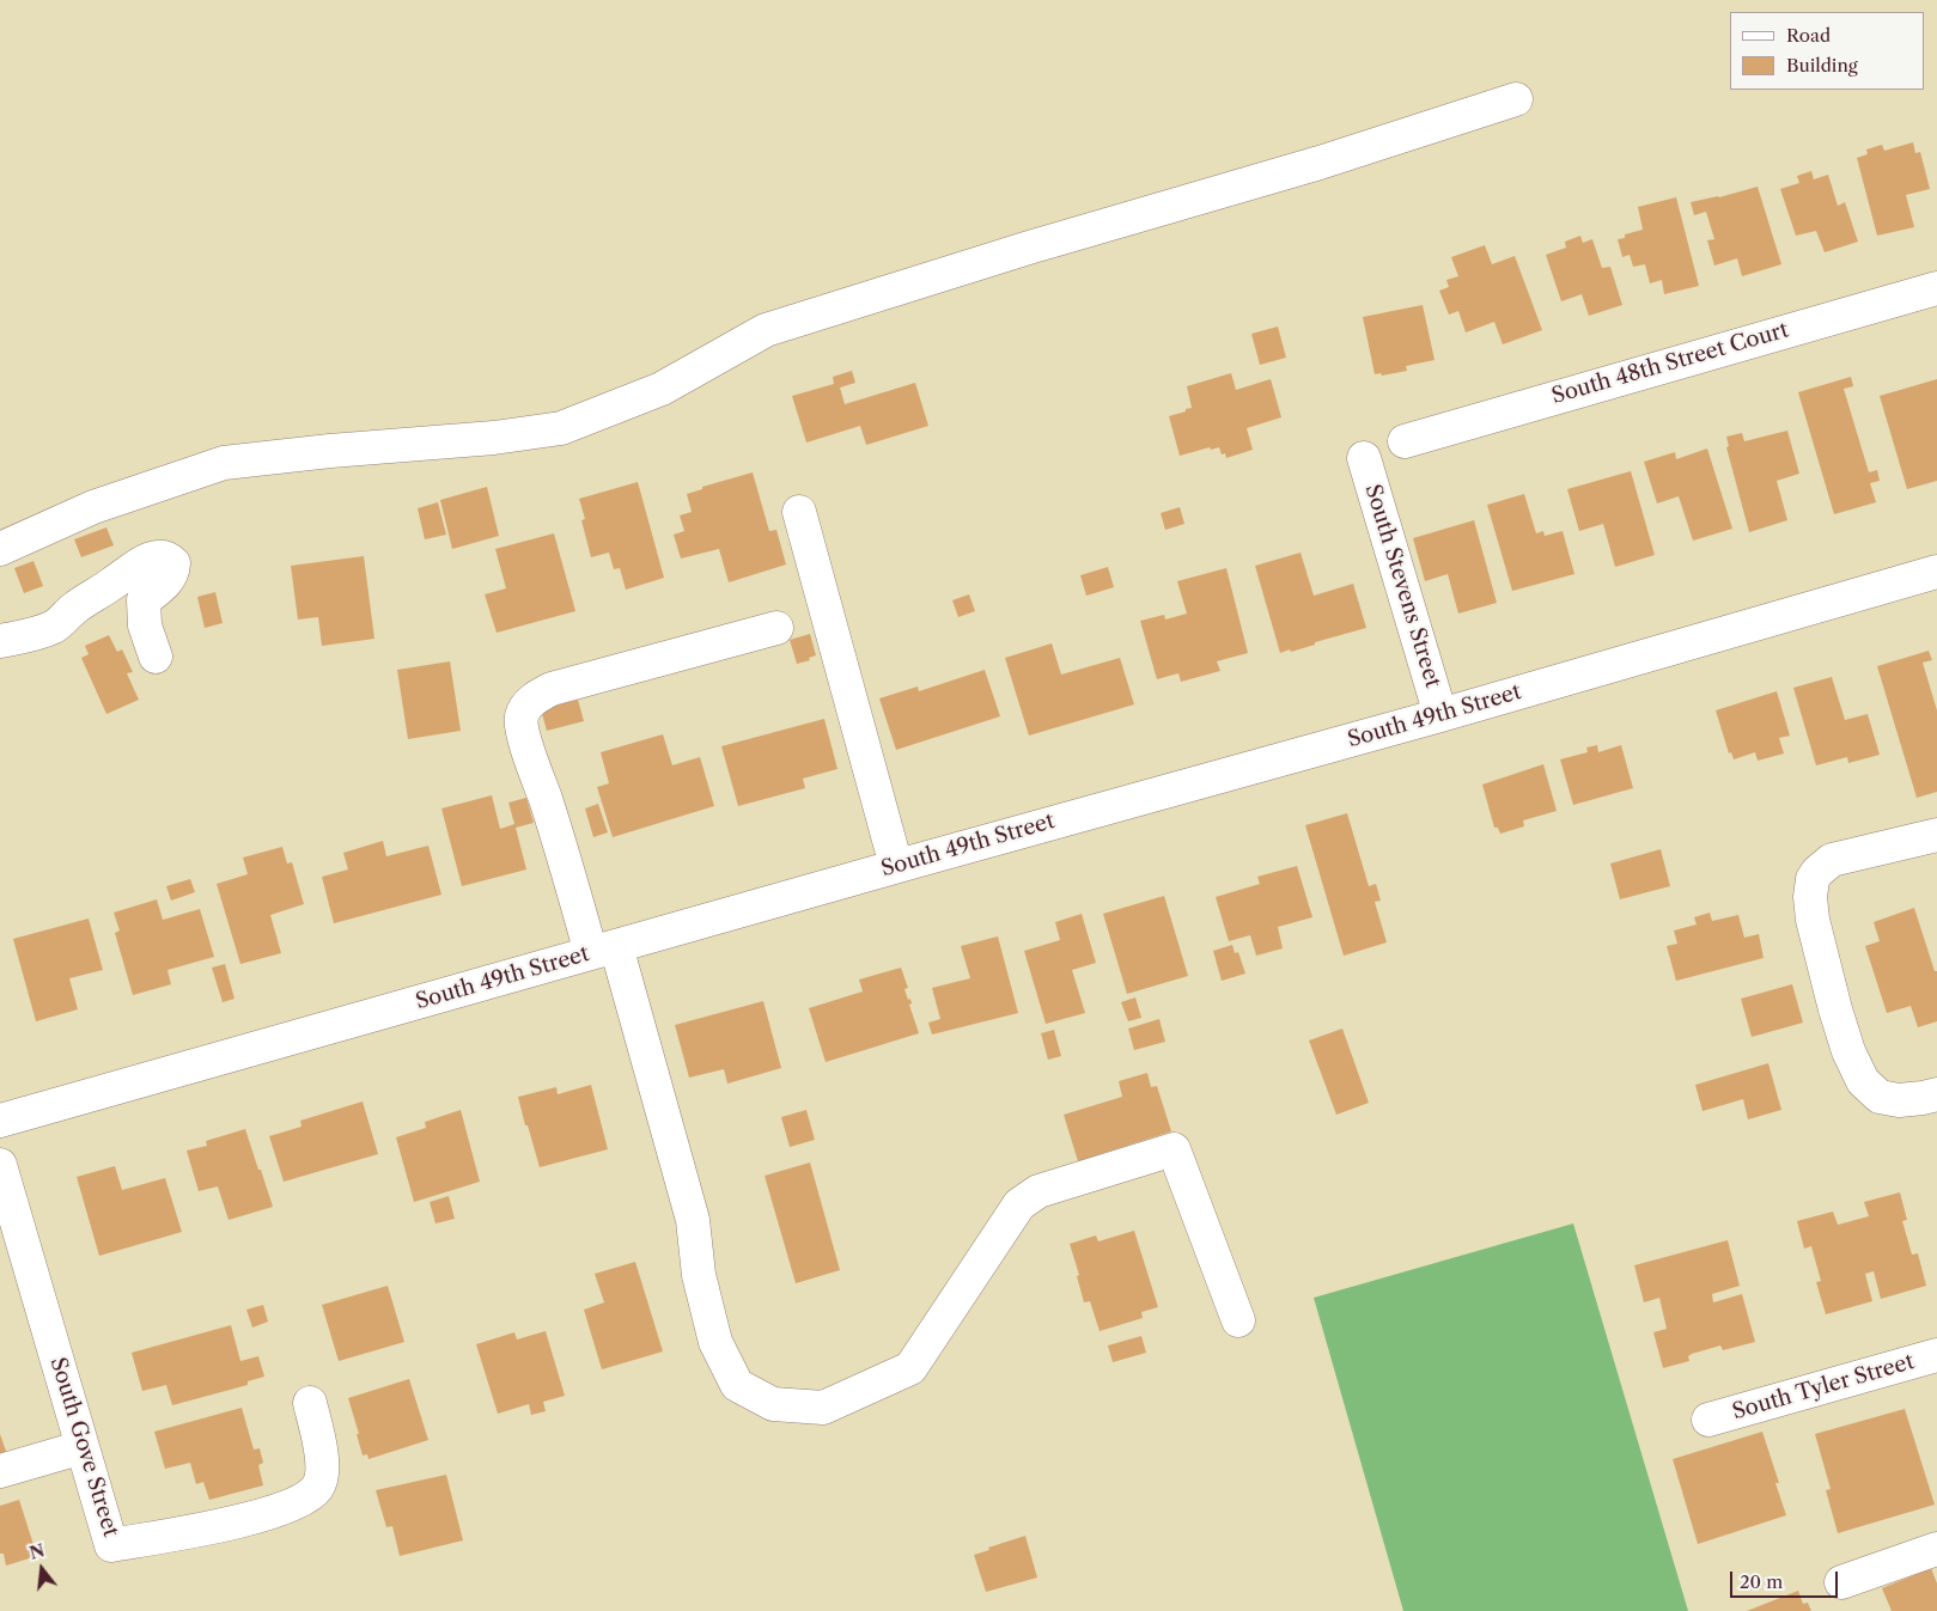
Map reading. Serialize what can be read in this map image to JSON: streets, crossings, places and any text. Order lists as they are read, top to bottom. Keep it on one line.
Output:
{"streets":{"street":["South 48th Street Court","South Stevens Street","South 49th Street","South Tyler Street","South Gove Street"]},"crossings":[["South Stevens Street","South 49th Street"]],"legend":["Road","Building"],"scale_bar":"20 m","north":"top"}
